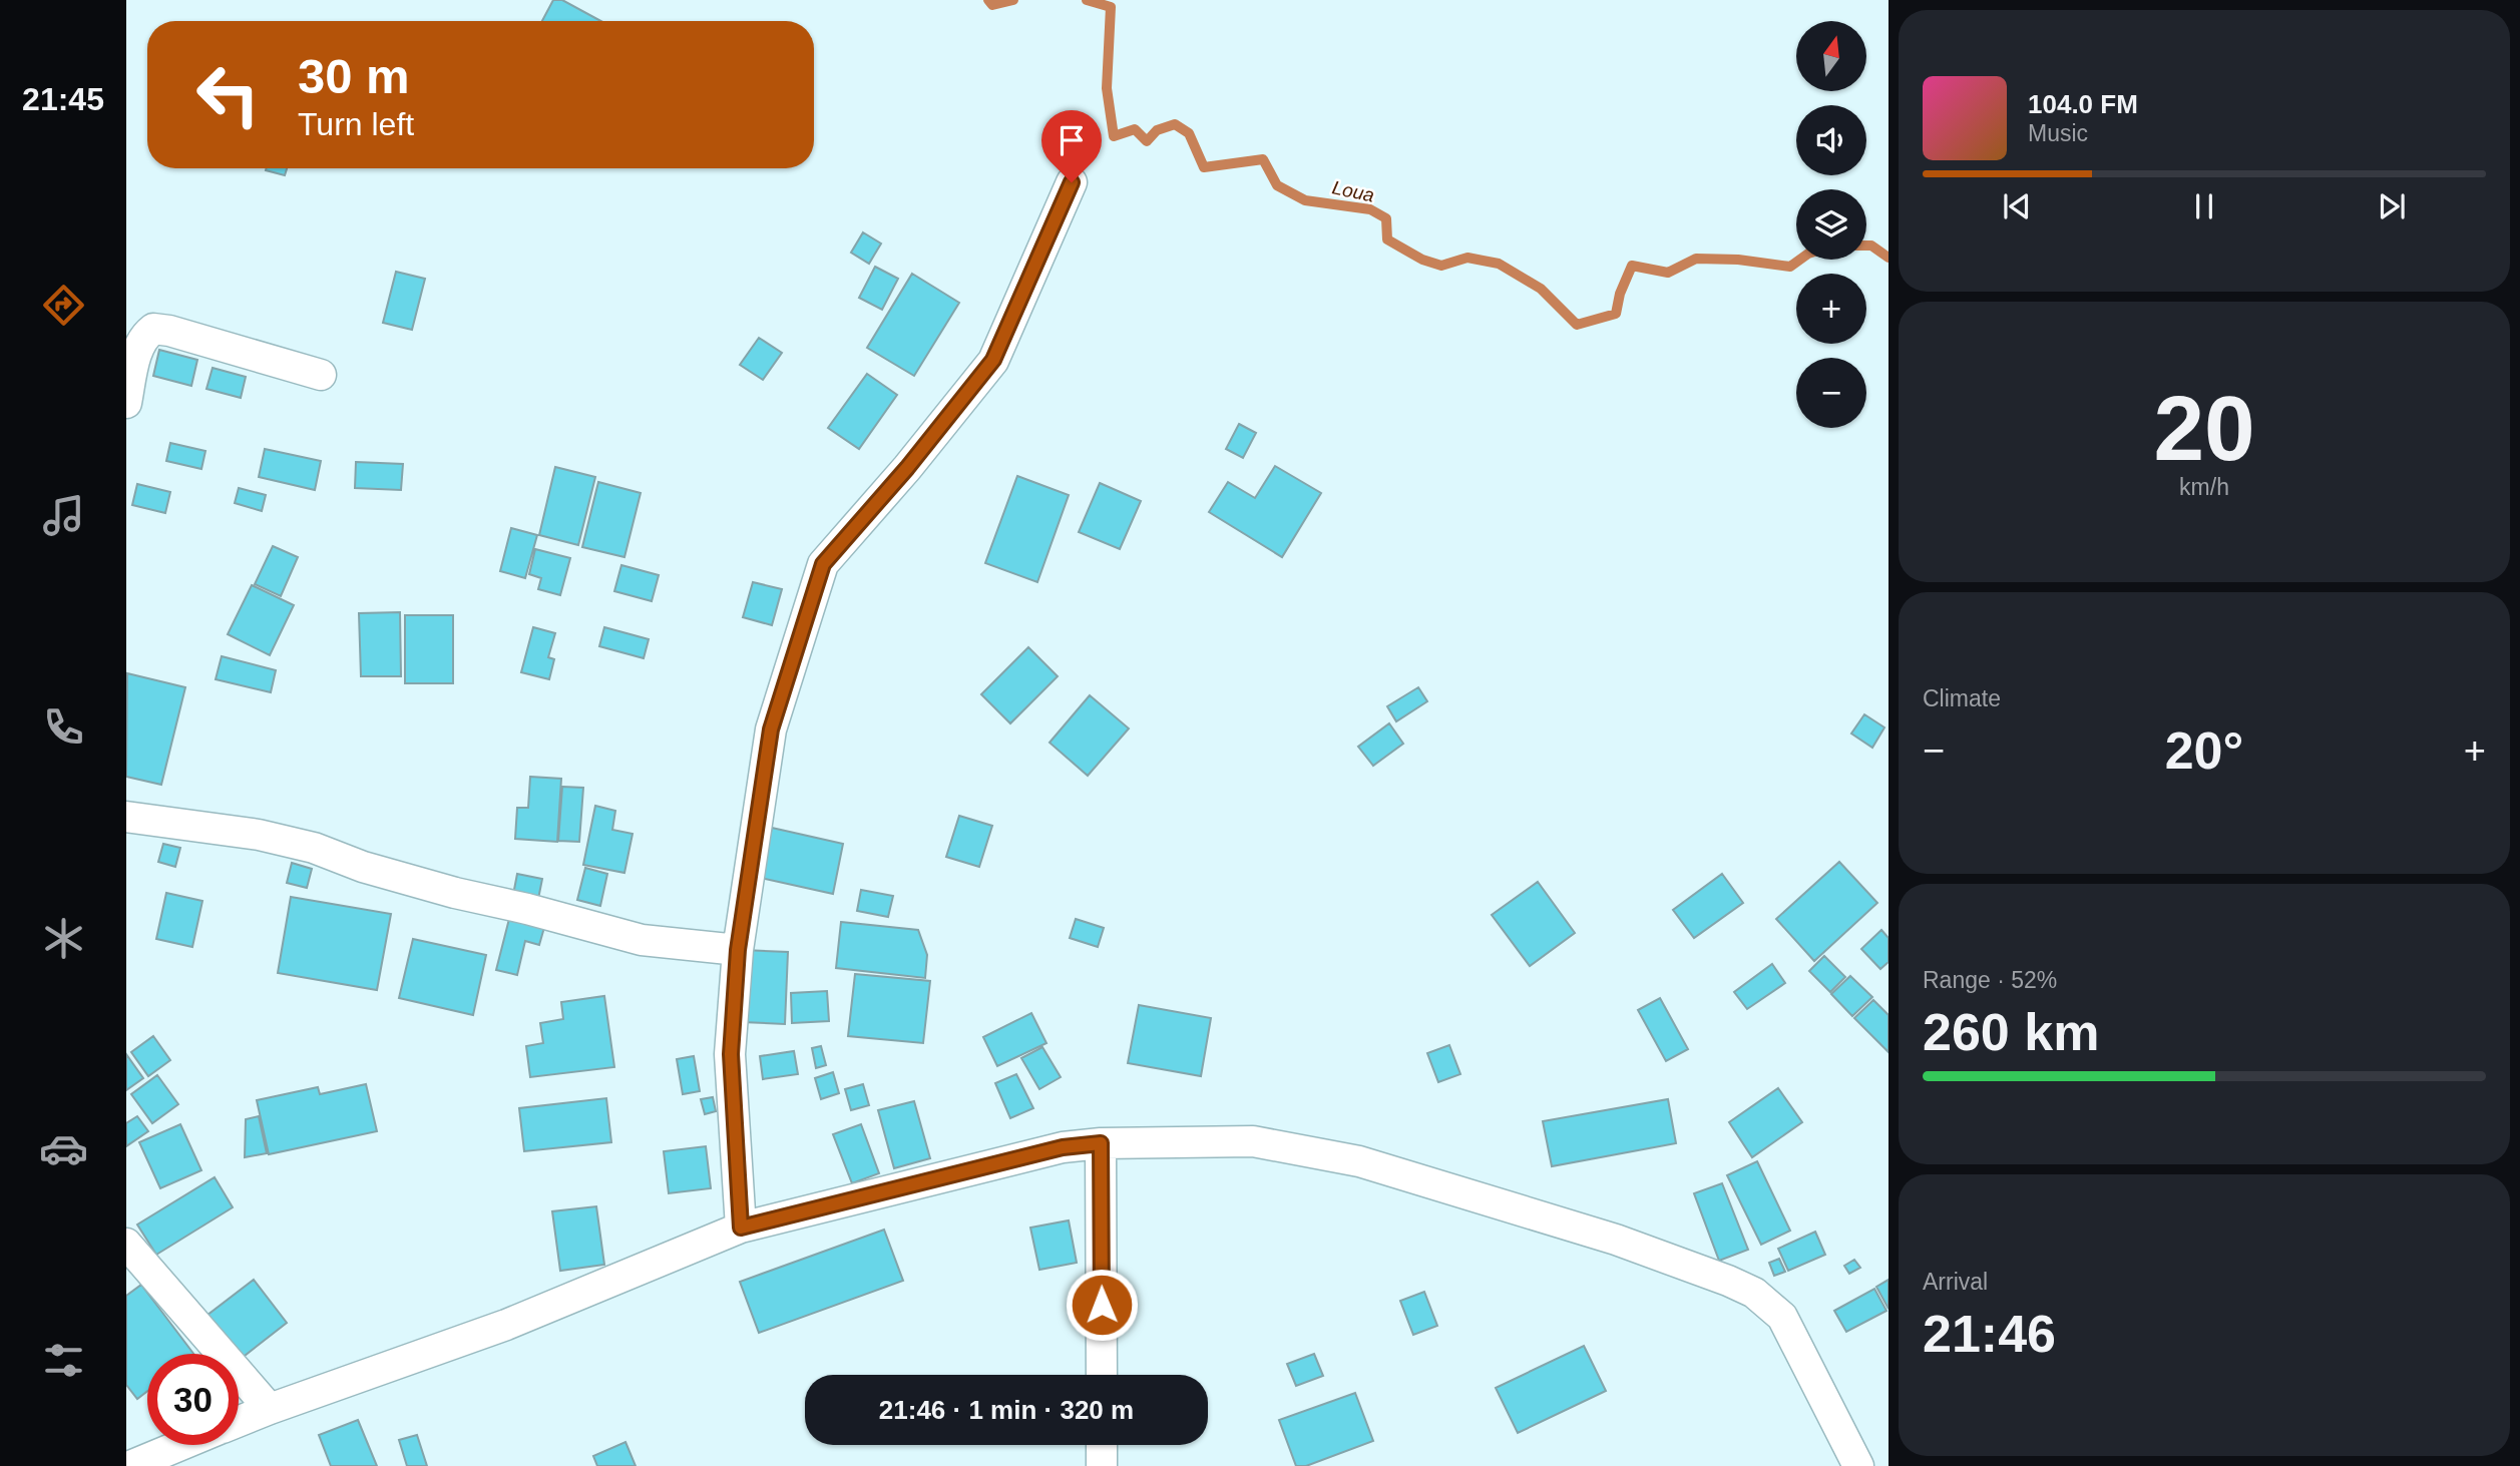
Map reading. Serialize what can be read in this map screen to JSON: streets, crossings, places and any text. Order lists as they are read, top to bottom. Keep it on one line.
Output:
{"water":["Loua"],"north":"top","page":{"tabs":"21:45","map_buttons":["+","−"],"turn":["30 m","Turn left"],"song":["104.0 FM","Music"],"tile":[["20","km/h"],"Climate",["Range · 52%","260 km"],["Arrival","21:46"]],"heat":["−","20°","+"],"limit":"30","trip":"21:46 · 1 min · 320 m"}}
